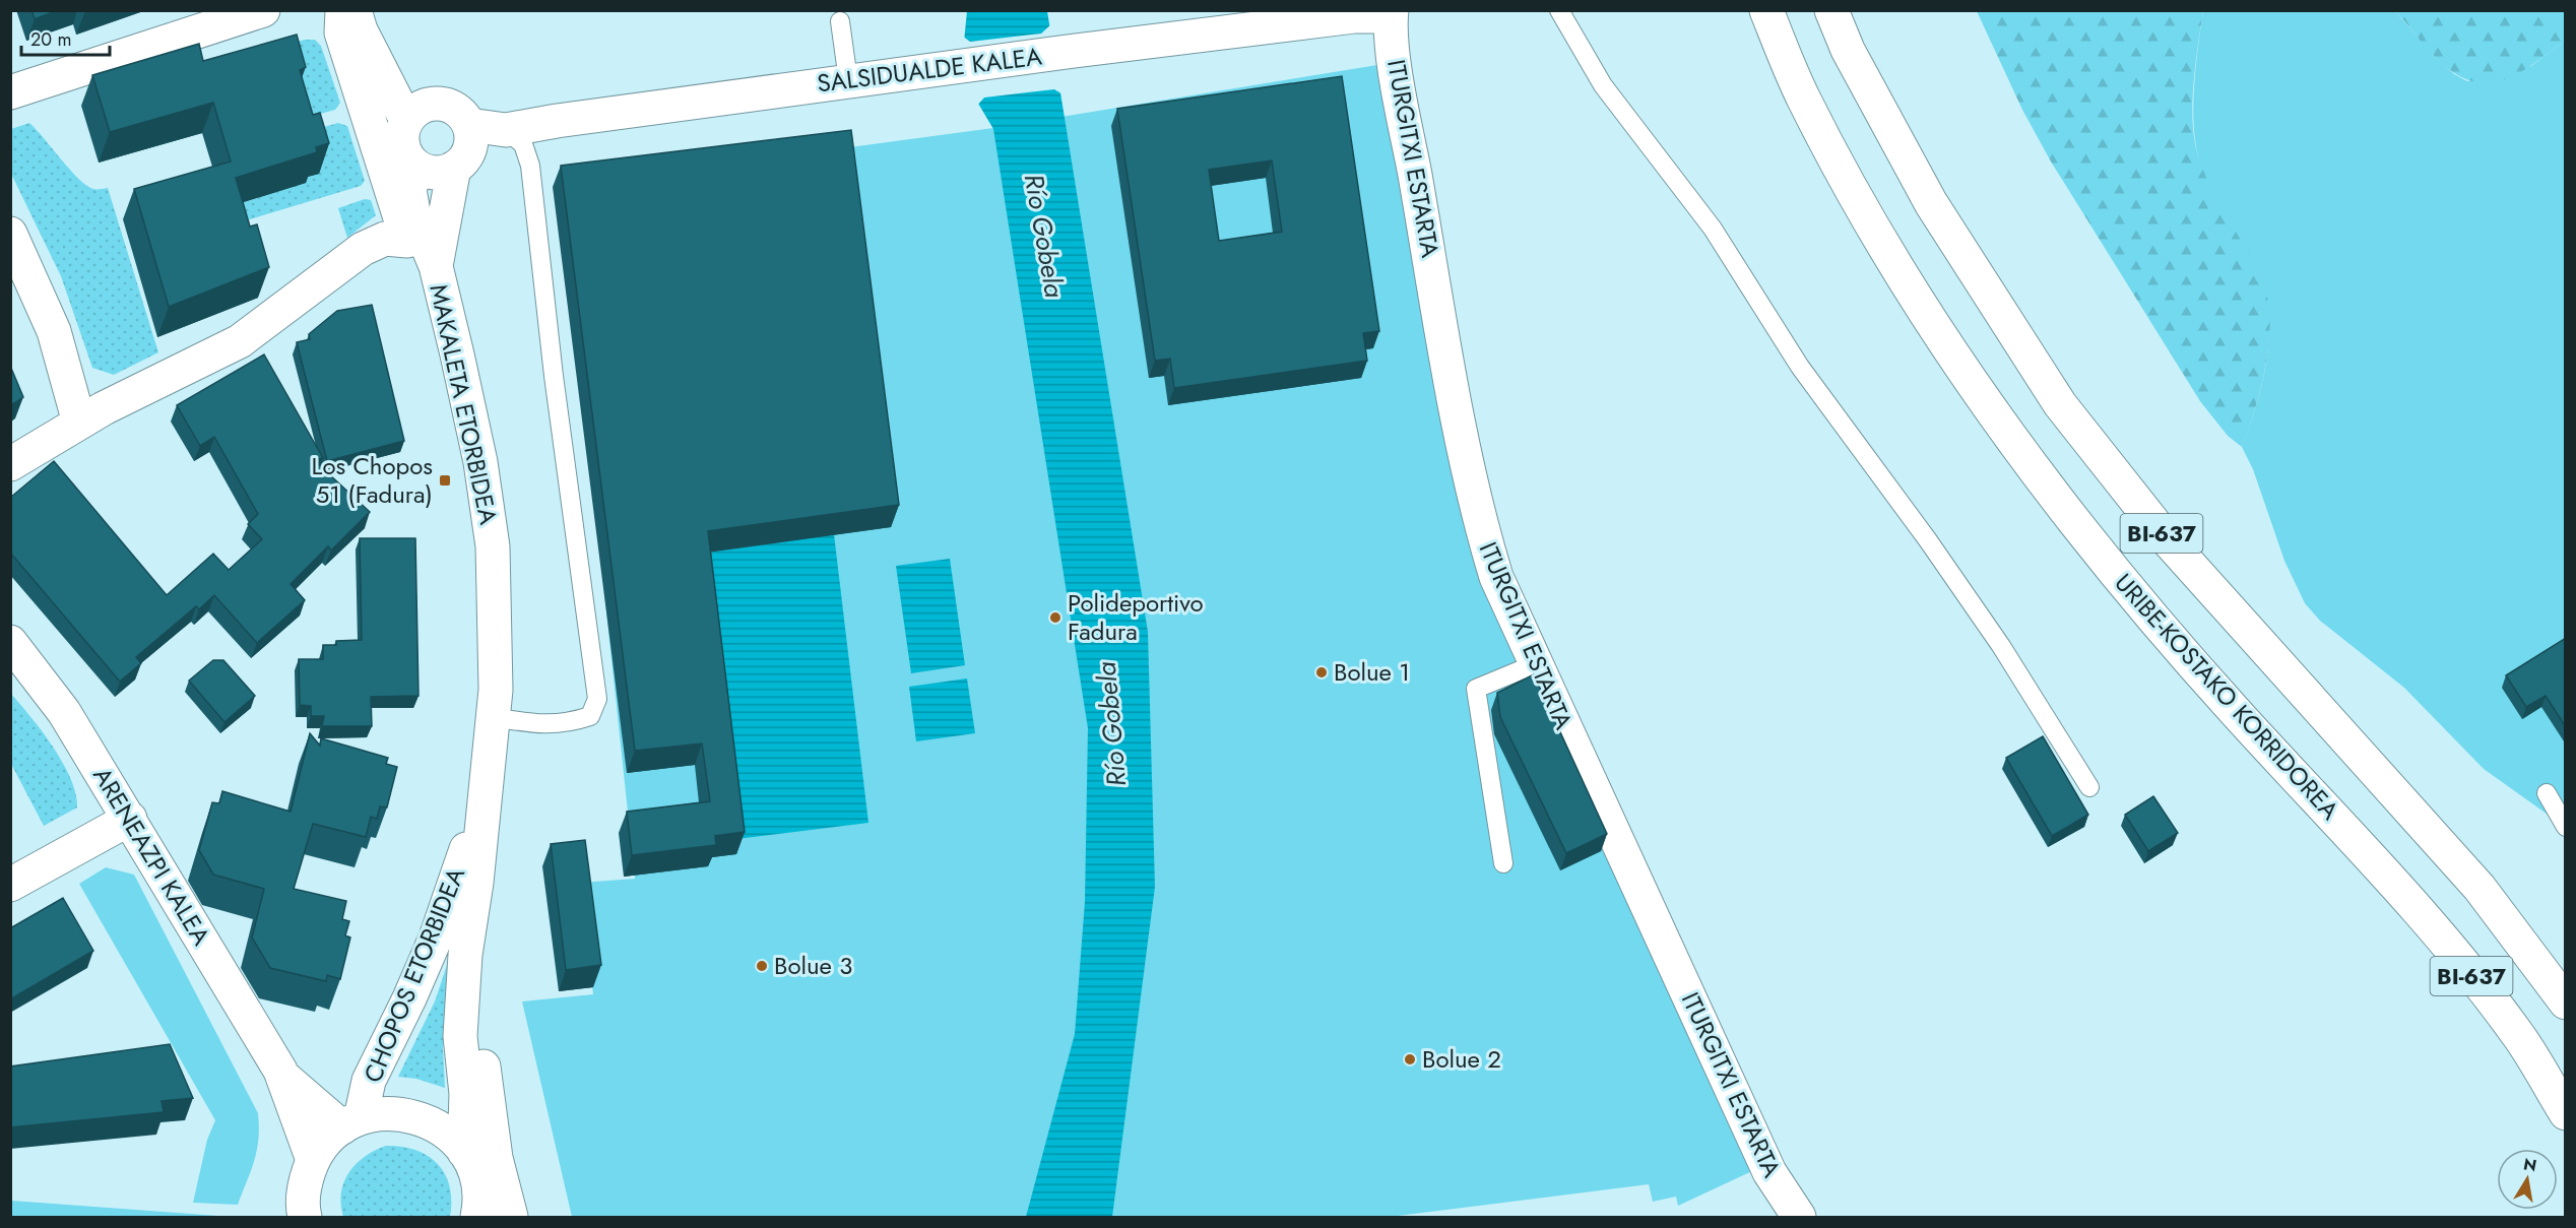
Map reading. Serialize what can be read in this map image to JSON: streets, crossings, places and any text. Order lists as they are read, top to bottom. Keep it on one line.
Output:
{"streets":{"main road":["SALSIDUALDE KALEA","ITURGITXI ESTARTA","MAKALETA ETORBIDEA","BI-637","URIBE-KOSTAKO KORRIDOREA","ARENEAZPI KALEA","CHOPOS ETORBIDEA"]},"crossings":[["SALSIDUALDE KALEA","ITURGITXI ESTARTA"],["SALSIDUALDE KALEA","MAKALETA ETORBIDEA"],["MAKALETA ETORBIDEA","CHOPOS ETORBIDEA"],["ARENEAZPI KALEA","CHOPOS ETORBIDEA"]],"water":["Río Gobela"],"places":{"transit":["Los Chopos 51 (Fadura)"],"other":["Polideportivo Fadura","Bolue 1","Bolue 3","Bolue 2"]},"scale_bar":"20 m","north":"top"}
